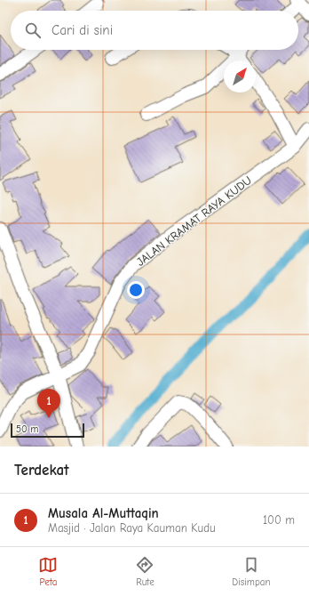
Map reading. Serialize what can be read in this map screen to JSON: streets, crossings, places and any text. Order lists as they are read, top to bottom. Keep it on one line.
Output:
{"streets":{"street":["JALAN KRAMAT RAYA KUDU"]},"scale_bar":"50 m","north":"top right","page":{"search":"Cari di sini","pins":"1","scale":"50 m","heading":"Terdekat","list":[{"mark":"1","name":"Musala Al-Muttaqin","note":"Masjid · Jalan Raya Kauman Kudu","value":"100 m"}],"nav":["Peta","Rute","Disimpan"]}}
